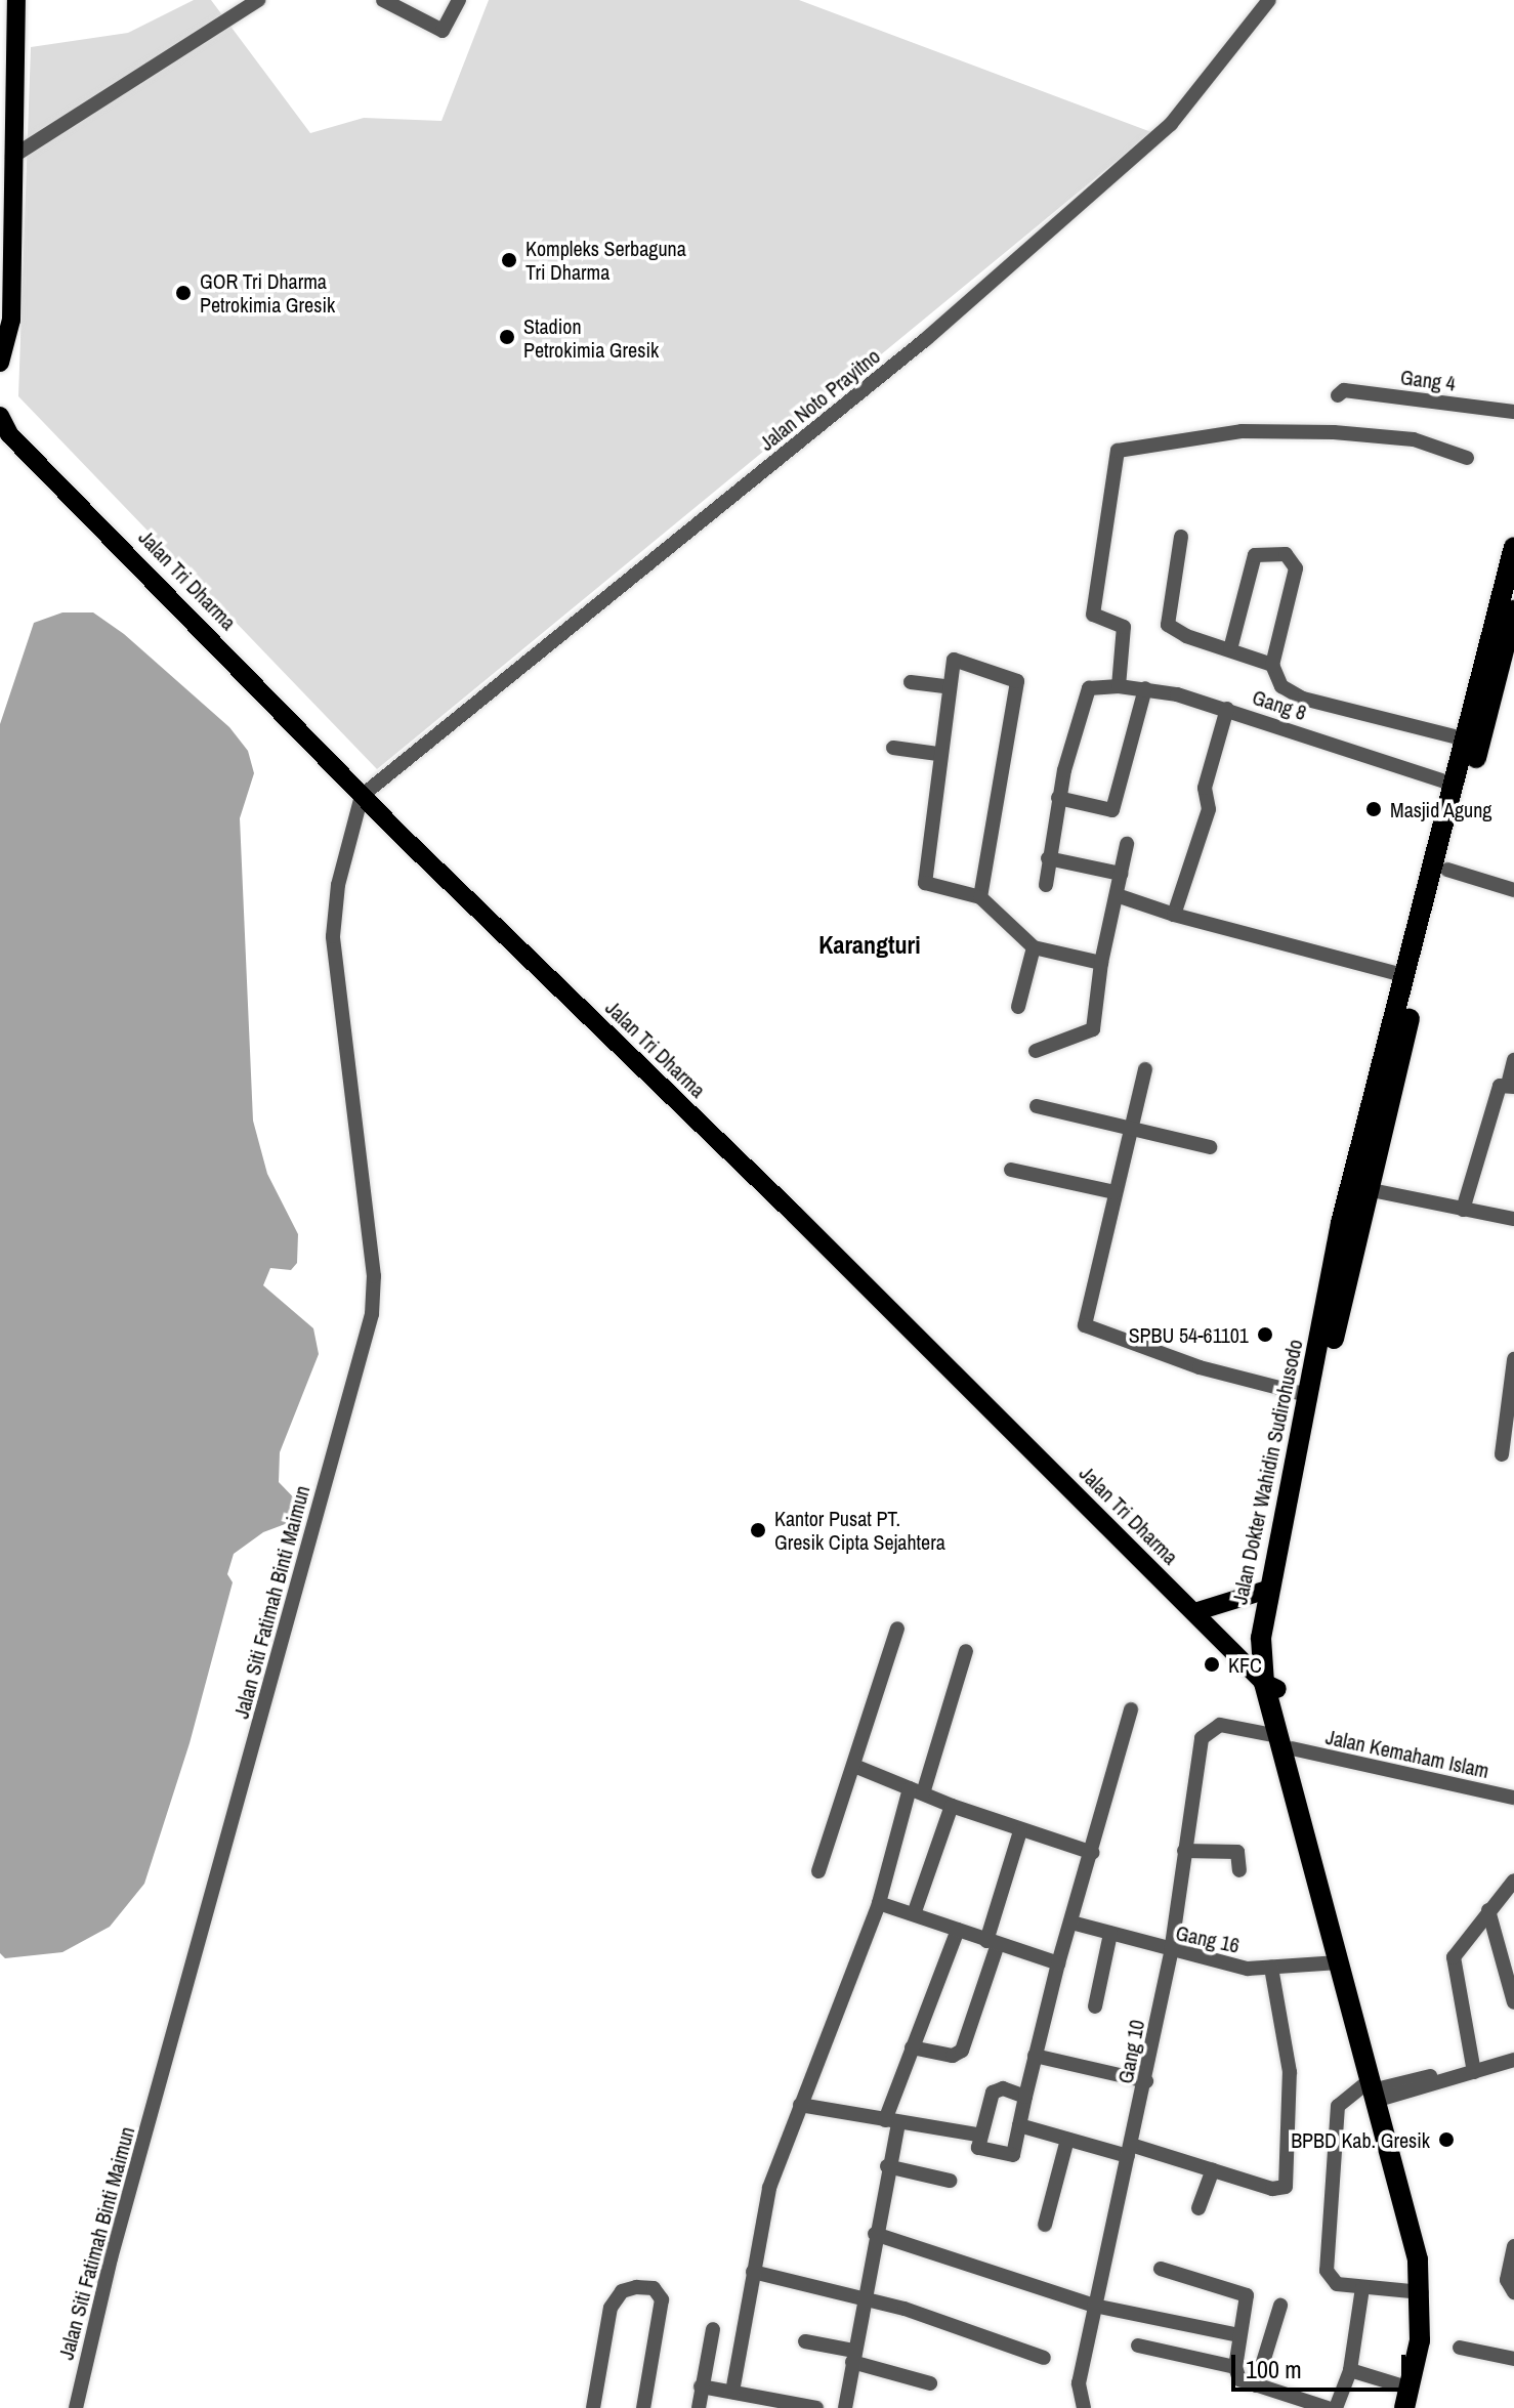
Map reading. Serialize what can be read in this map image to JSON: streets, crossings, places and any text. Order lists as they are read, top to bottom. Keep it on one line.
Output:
{"streets":{"highway":["Jalan Dokter Wahidin Sudirohusodo"],"main road":["Jalan Tri Dharma"],"street":["Gang 4","Jalan Noto Prayitno","Gang 8","Jalan Siti Fatimah Binti Maimun","Jalan Kemaham Islam","Gang 16","Gang 10"]},"crossings":[["Jalan Noto Prayitno","Jalan Tri Dharma"],["Jalan Noto Prayitno","Jalan Siti Fatimah Binti Maimun"],["Jalan Tri Dharma","Jalan Dokter Wahidin Sudirohusodo"],["Jalan Tri Dharma","Jalan Siti Fatimah Binti Maimun"],["Gang 8","Jalan Dokter Wahidin Sudirohusodo"],["Jalan Dokter Wahidin Sudirohusodo","Jalan Kemaham Islam"],["Jalan Dokter Wahidin Sudirohusodo","Gang 16"],["Jalan Dokter Wahidin Sudirohusodo","Gang 10"],["Jalan Kemaham Islam","Gang 10"],["Gang 16","Gang 10"]],"districts":["Karangturi"],"places":["Kompleks Serbaguna Tri Dharma","GOR Tri Dharma Petrokimia Gresik","Stadion Petrokimia Gresik","Masjid Agung","SPBU 54-61101","Kantor Pusat PT. Gresik Cipta Sejahtera","KFC","BPBD Kab. Gresik"],"scale_bar":"100 m"}
